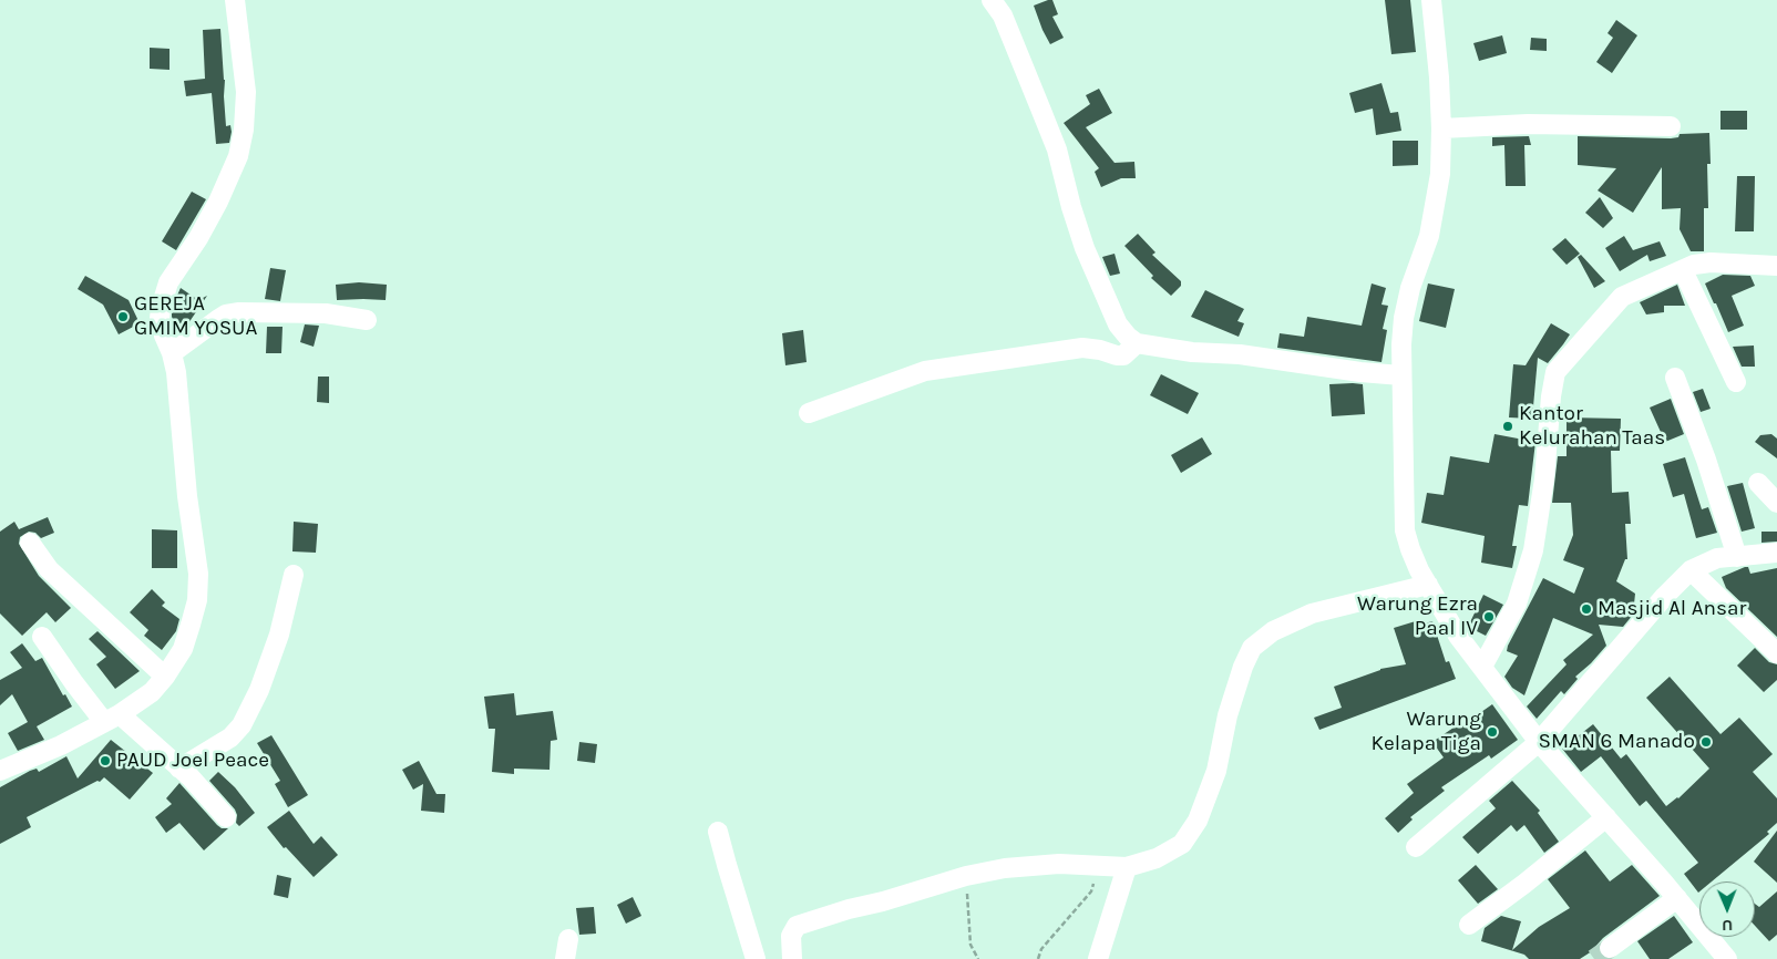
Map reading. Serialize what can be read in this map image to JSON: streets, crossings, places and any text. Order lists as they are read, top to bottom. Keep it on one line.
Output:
{"places":["GEREJA GMIM YOSUA","Kantor Kelurahan Taas","Masjid Al Ansar","Warung Ezra Paal IV","Warung Kelapa Tiga","SMAN 6 Manado","PAUD Joel Peace"],"north":"bottom"}
